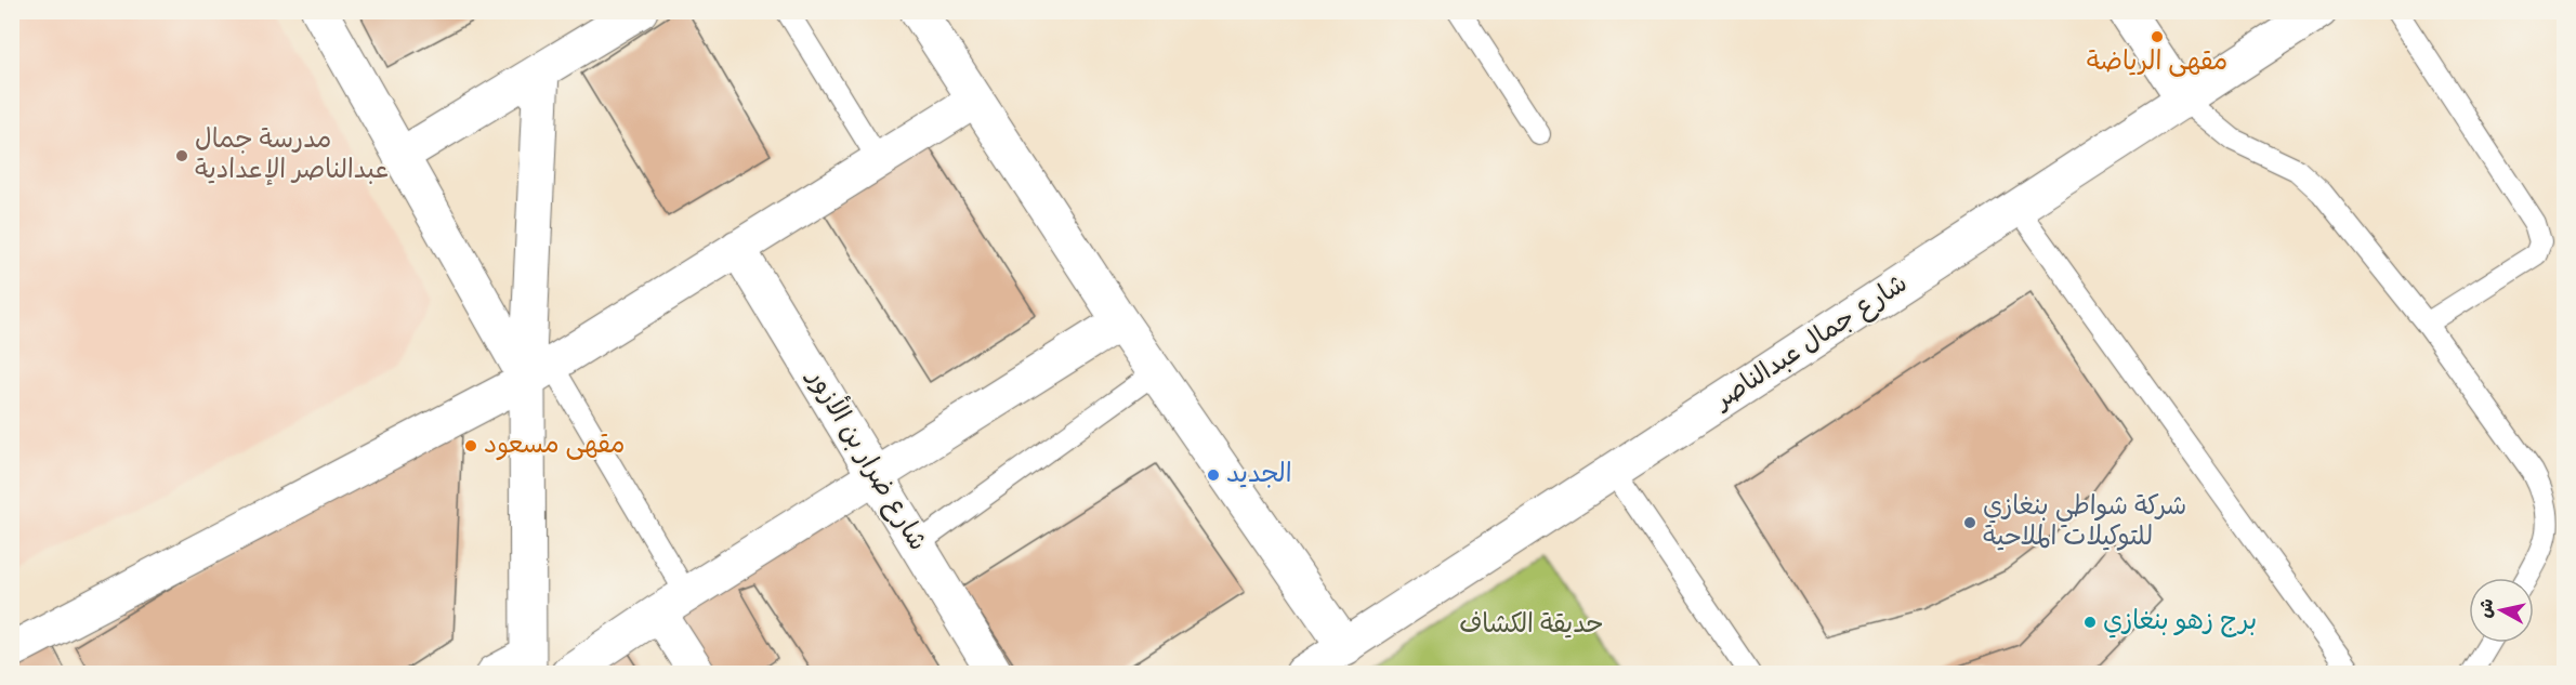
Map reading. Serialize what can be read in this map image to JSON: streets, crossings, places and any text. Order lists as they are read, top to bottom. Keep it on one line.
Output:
{"streets":{"street":["شارع جمال عبدالناصر","شارع ضرار بن الأزور"]},"parks":["حديقة الكشاف"],"places":["مقهى الرياضة","مدرسة جمال عبدالناصر الإعدادية","مقهى مسعود","الجديد","شركة شواطي بنغازي للتوكيلات الملاحية","برج زهو بنغازي"],"north":"left"}
